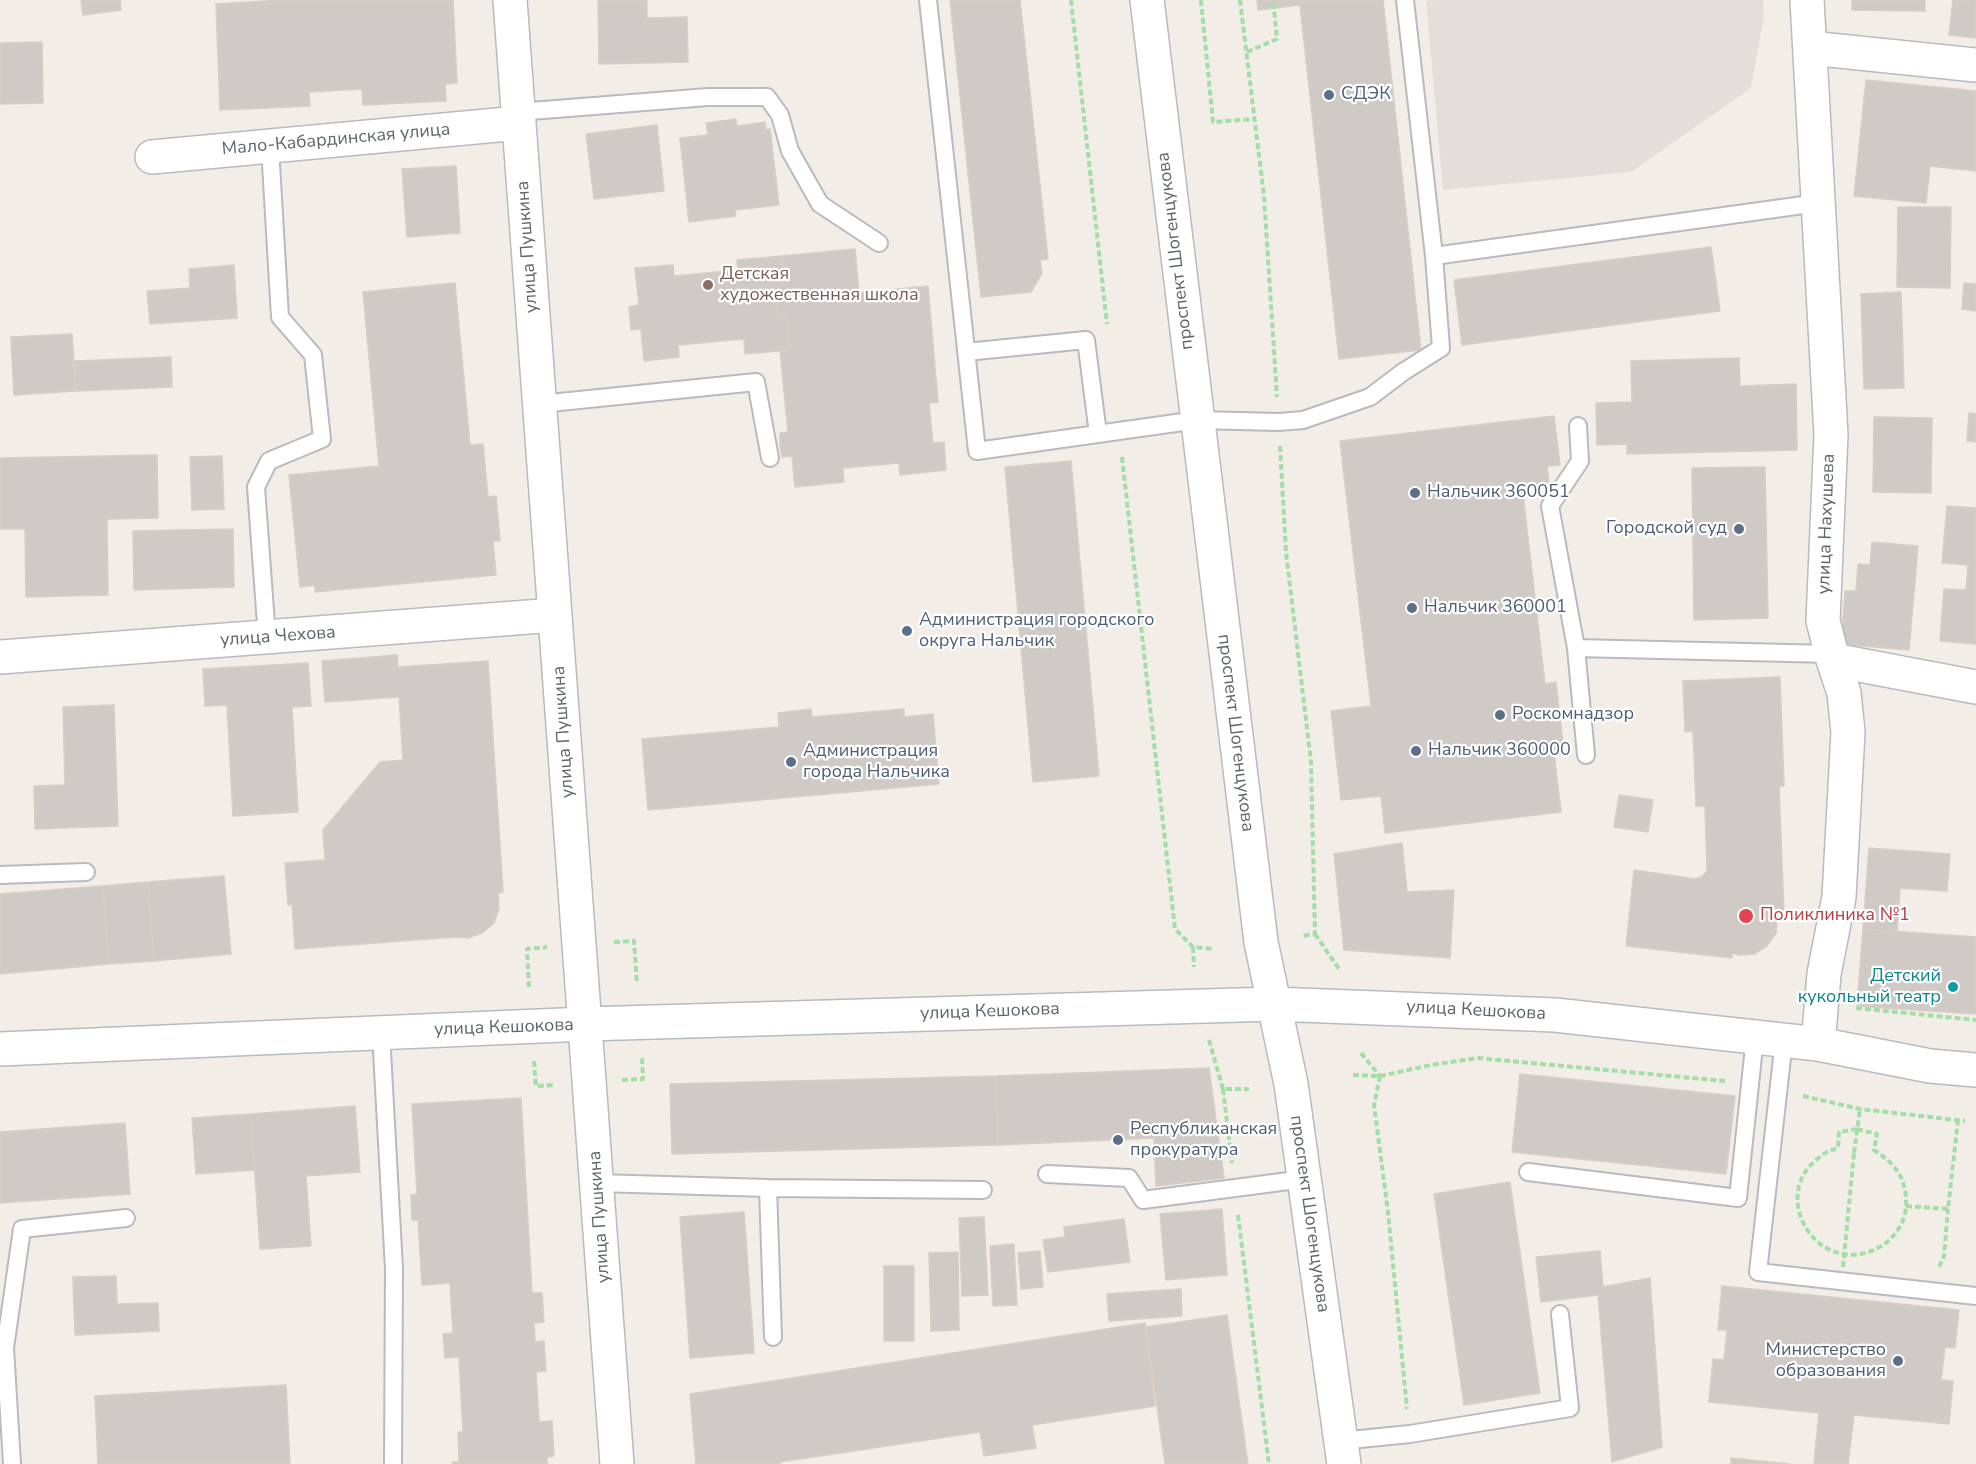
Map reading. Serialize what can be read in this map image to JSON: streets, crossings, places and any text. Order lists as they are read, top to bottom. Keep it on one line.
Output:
{"streets":{"street":["Мало-Кабардинская улица","улица Пушкина","проспект Шогенцукова","улица Нахушева","улица Чехова","улица Кешокова"]},"crossings":[["Мало-Кабардинская улица","улица Пушкина"],["улица Пушкина","улица Чехова"],["улица Пушкина","улица Кешокова"],["проспект Шогенцукова","улица Кешокова"],["улица Нахушева","улица Кешокова"]],"places":["СДЭК","Детская художественная школа","Нальчик 360051","Городской суд","Нальчик 360001","Администрация городского округа Нальчик","Роскомнадзор","Нальчик 360000","Администрация города Нальчика","Поликлиника №1","Детский кукольный театр","Республиканская прокуратура","Министерство образования"]}
